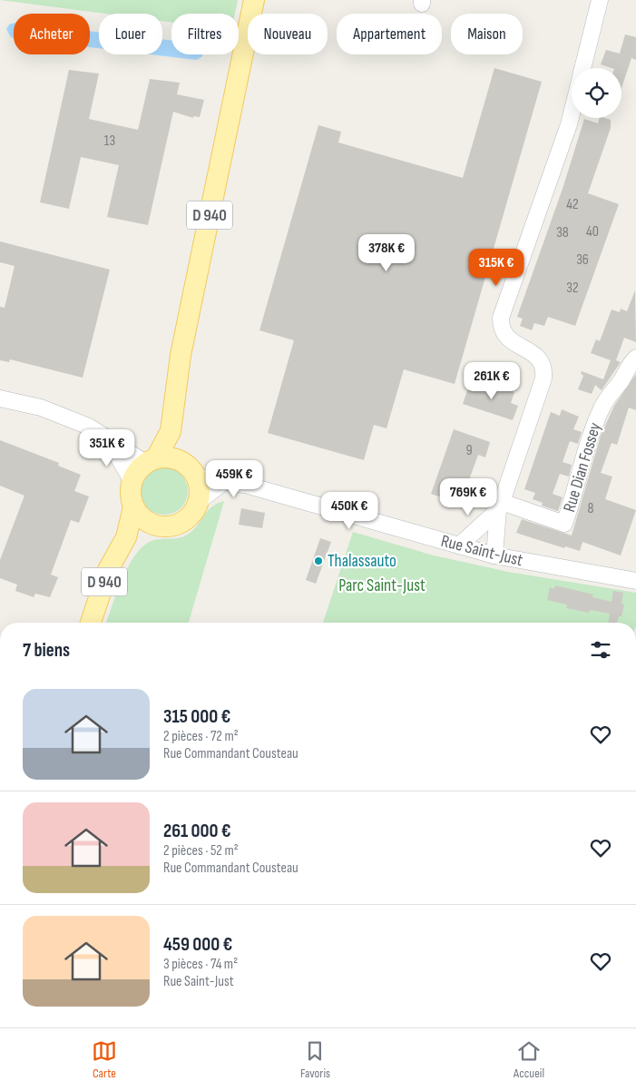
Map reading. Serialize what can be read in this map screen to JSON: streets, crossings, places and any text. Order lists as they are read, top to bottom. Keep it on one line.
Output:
{"streets":{"main road":["D 940"],"street":["Rue Dian Fossey","Rue Saint-Just"]},"crossings":[["D 940","Rue Saint-Just"]],"parks":["Parc Saint-Just"],"places":["Thalassauto"],"house_numbers":["13","42","40","38","36","32","9","8"],"page":{"chip":["Acheter","Louer","Filtres","Nouveau","Appartement","Maison"],"price":["378K €","315K €","261K €","351K €","459K €","769K €","450K €"],"heading":"7 biens","list":[{"name":"315 000 €","note":"2 pièces · 72 m² · Rue Commandant Cousteau"},{"name":"261 000 €","note":"2 pièces · 52 m² · Rue Commandant Cousteau"},{"name":"459 000 €","note":"3 pièces · 74 m² · Rue Saint-Just"}],"tabs":["Carte","Favoris","Accueil"]}}
